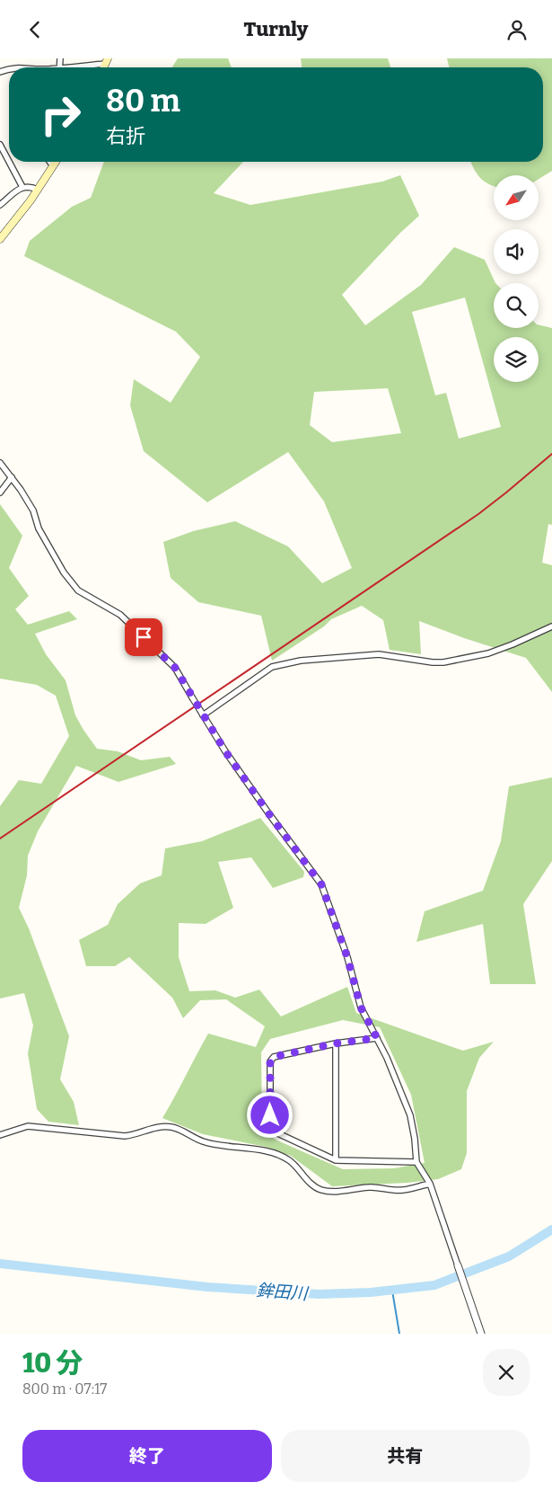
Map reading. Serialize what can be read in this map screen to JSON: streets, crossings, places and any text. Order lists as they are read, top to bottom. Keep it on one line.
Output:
{"water":["鉾田川"],"north":"bottom left","page":{"header":"Turnly","turn":["80 m","右折"],"heading":["10 分","800 m · 07:17"],"buttons":["終了","共有"]}}
